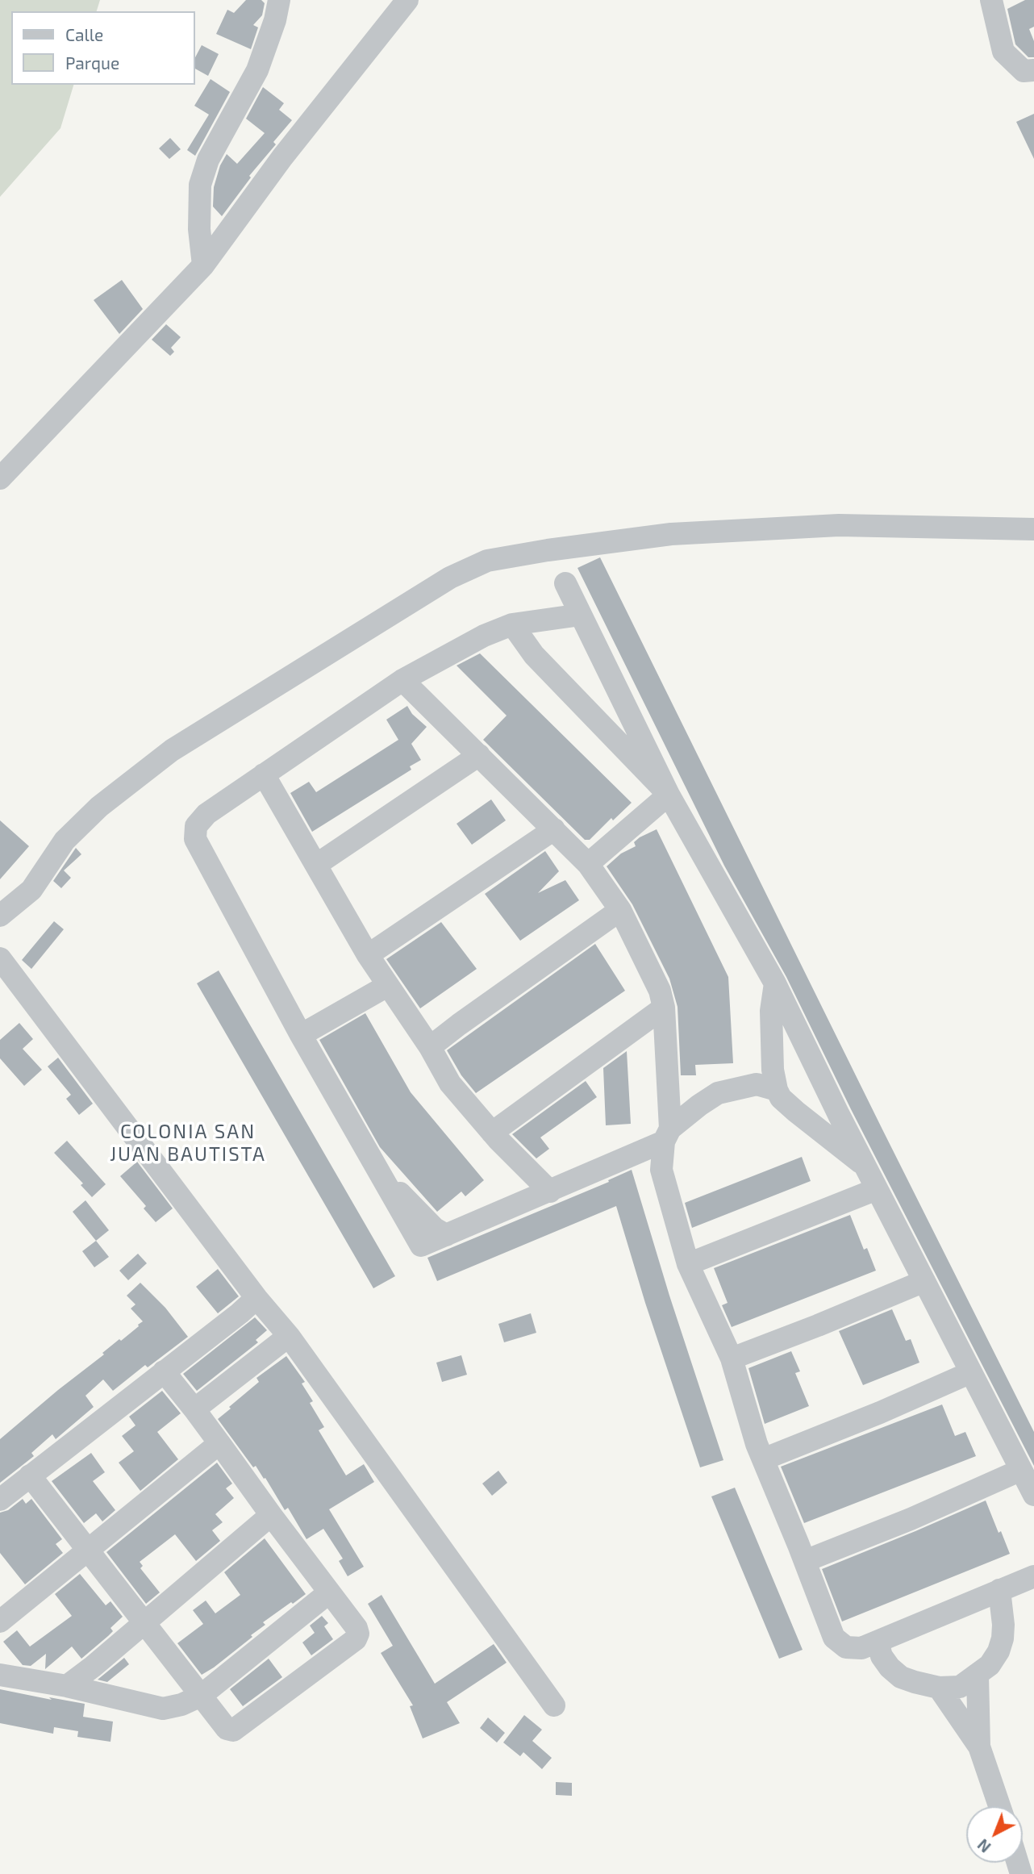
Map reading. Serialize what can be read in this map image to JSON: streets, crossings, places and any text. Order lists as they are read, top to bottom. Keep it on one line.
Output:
{"districts":["COLONIA SAN JUAN BAUTISTA"],"legend":["Calle","Parque"],"north":"bottom left"}
